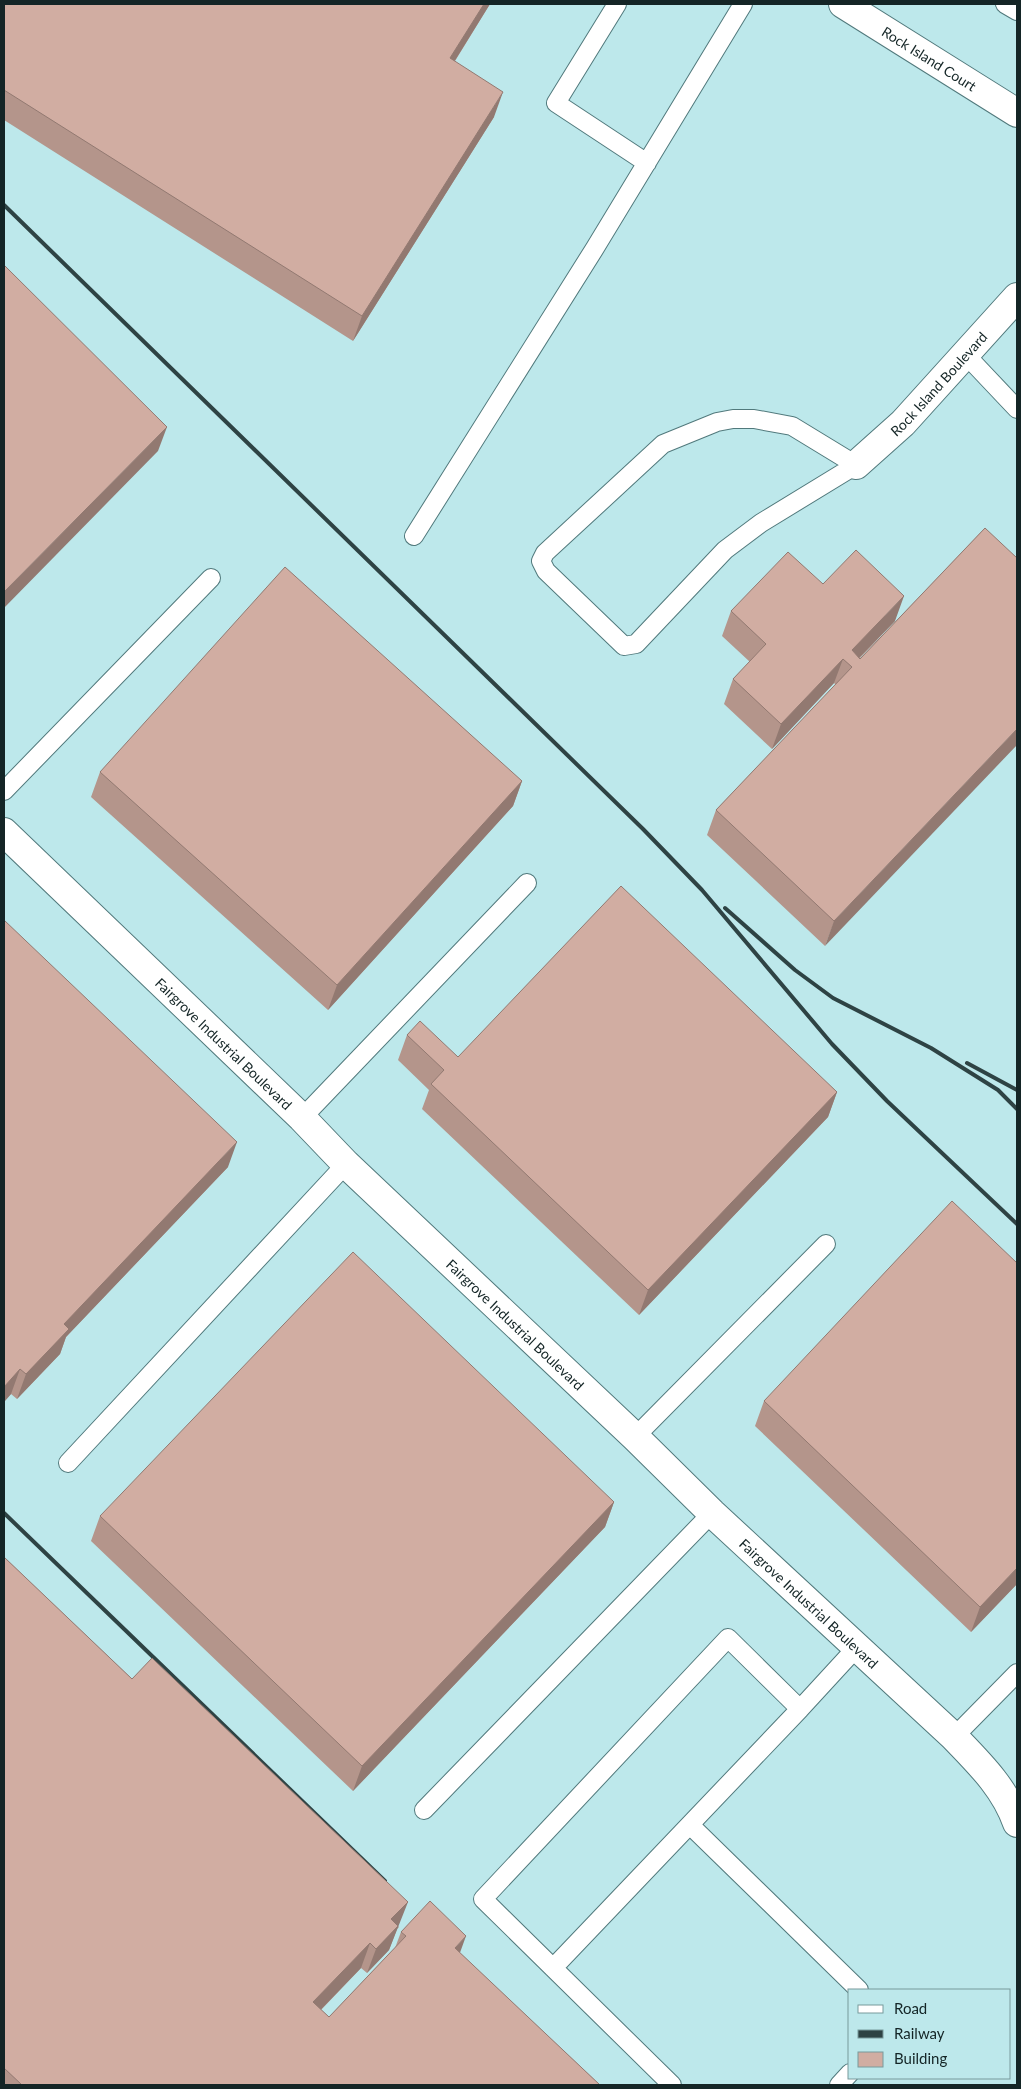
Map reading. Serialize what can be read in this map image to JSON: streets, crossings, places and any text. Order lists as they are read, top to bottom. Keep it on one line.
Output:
{"streets":{"street":["Rock Island Court","Rock Island Boulevard","Fairgrove Industrial Boulevard"]},"legend":["Road","Railway","Building"]}
